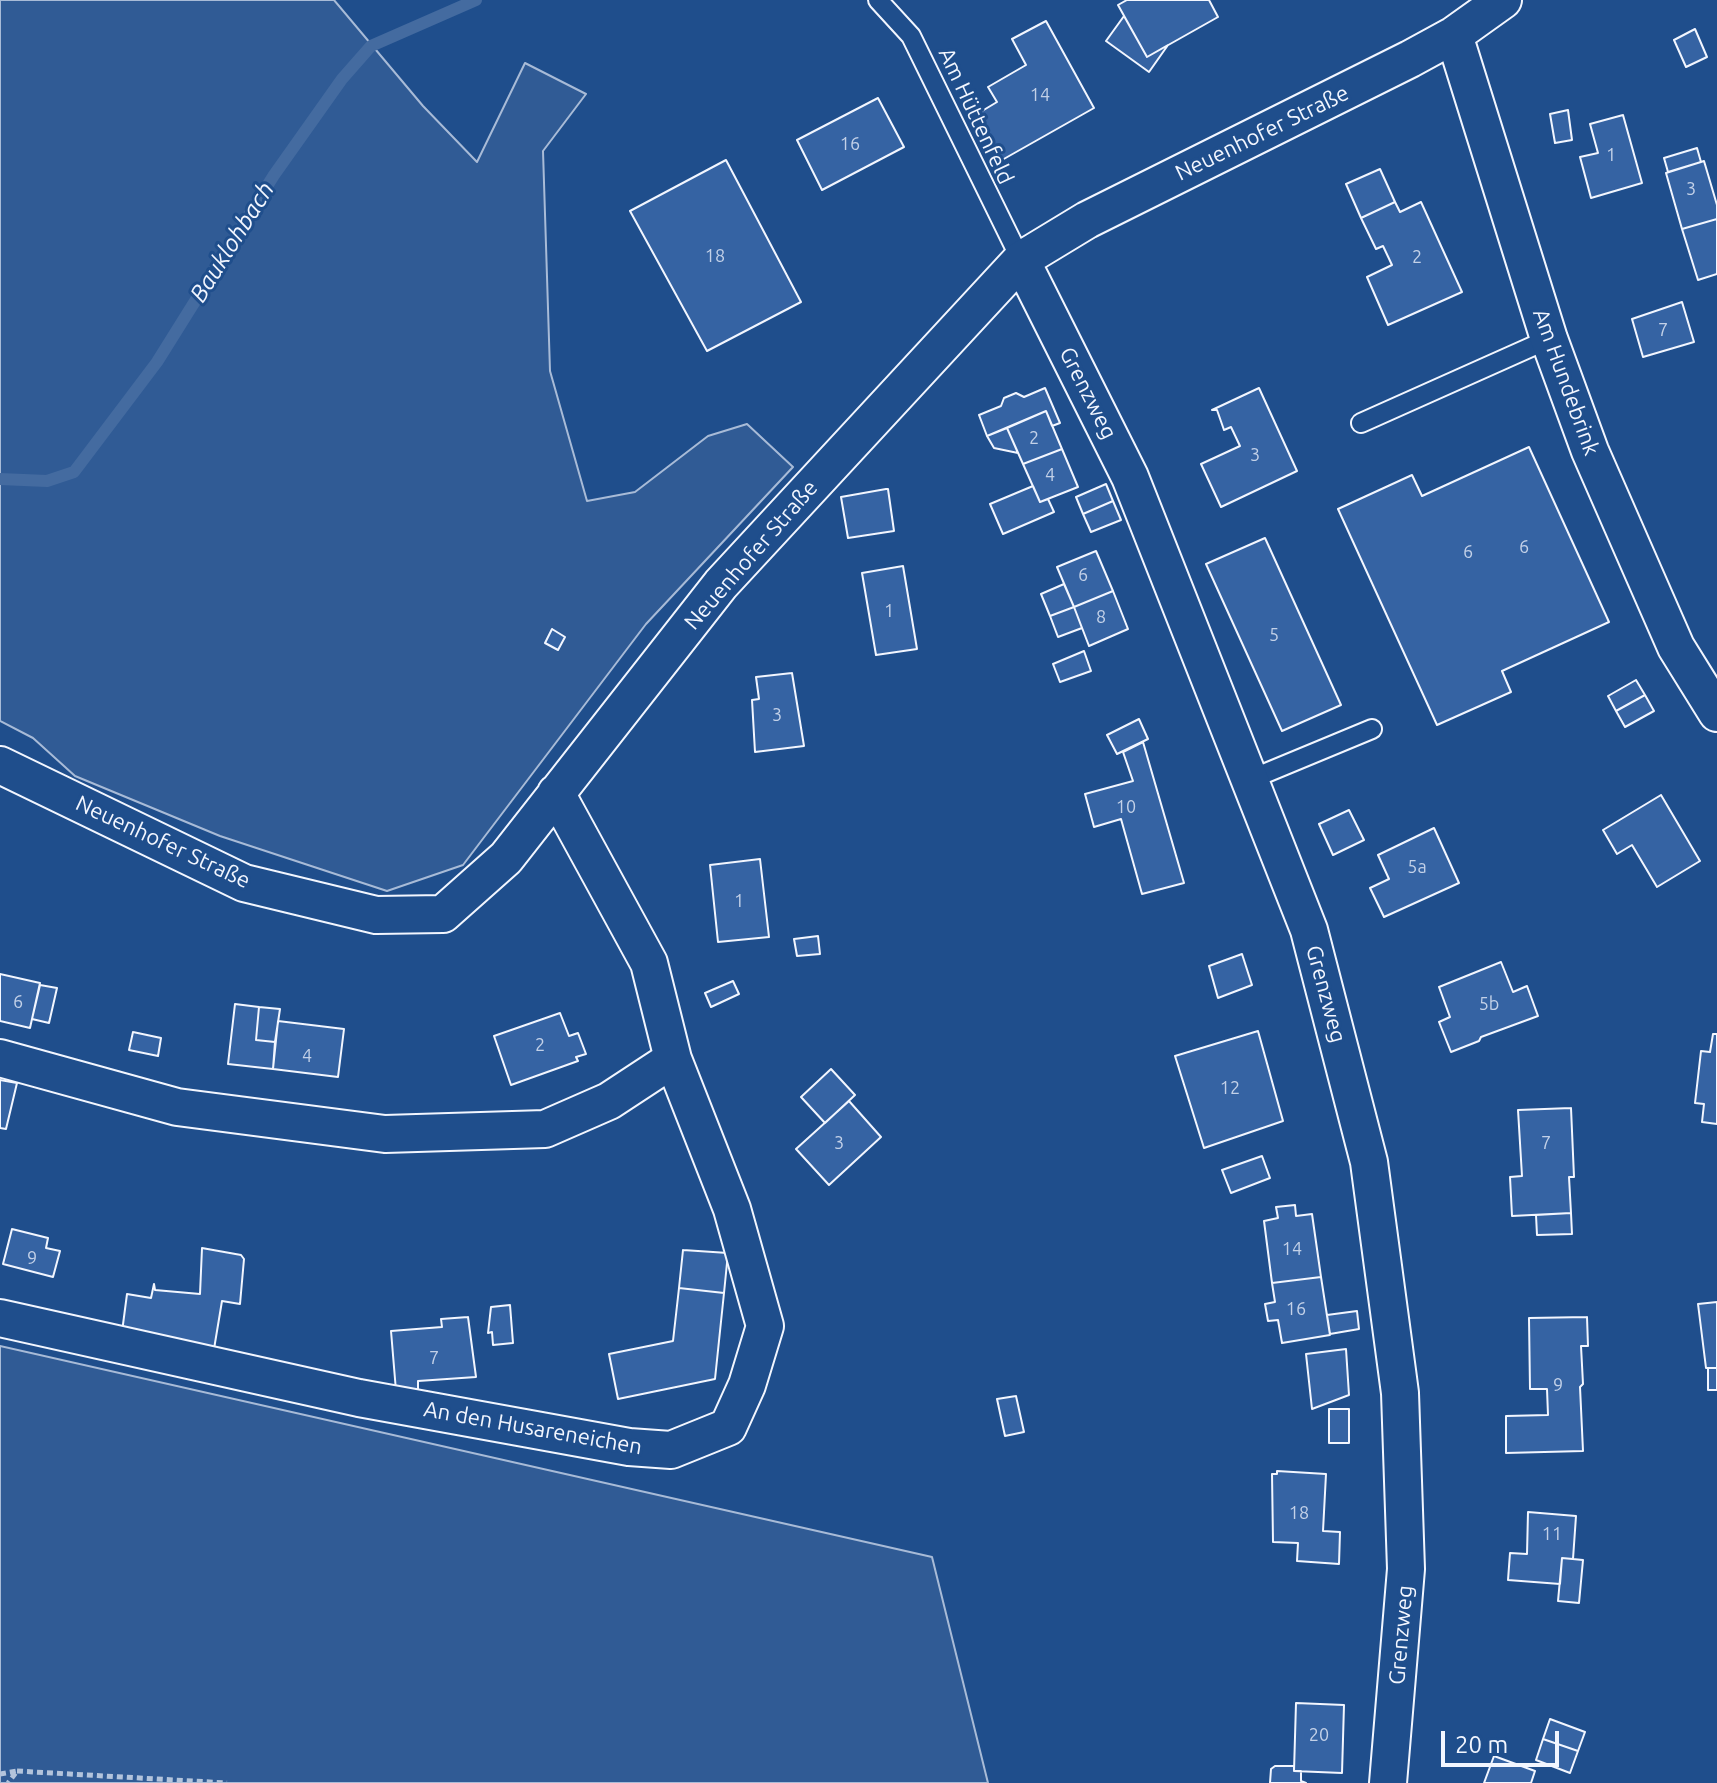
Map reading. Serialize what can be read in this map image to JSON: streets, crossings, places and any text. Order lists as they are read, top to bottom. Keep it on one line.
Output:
{"streets":{"street":["Neuenhofer Straße","Am Hundebrink","Grenzweg","An den Husareneichen"],"lane":["Am Hüttenfeld"]},"crossings":[["Am Hüttenfeld","Neuenhofer Straße"],["Am Hüttenfeld","Grenzweg"],["Neuenhofer Straße","Am Hundebrink"],["Neuenhofer Straße","Grenzweg"],["Neuenhofer Straße","An den Husareneichen"]],"water":["Bauklohbach"],"house_numbers":["14","16","1","3","18","2","7","2","3","4","6","6","6","1","8","5","3","10","5a","1","6","5b","2","4","12","3","7","14","9","16","7","9","18","11","20"],"scale_bar":"20 m"}
